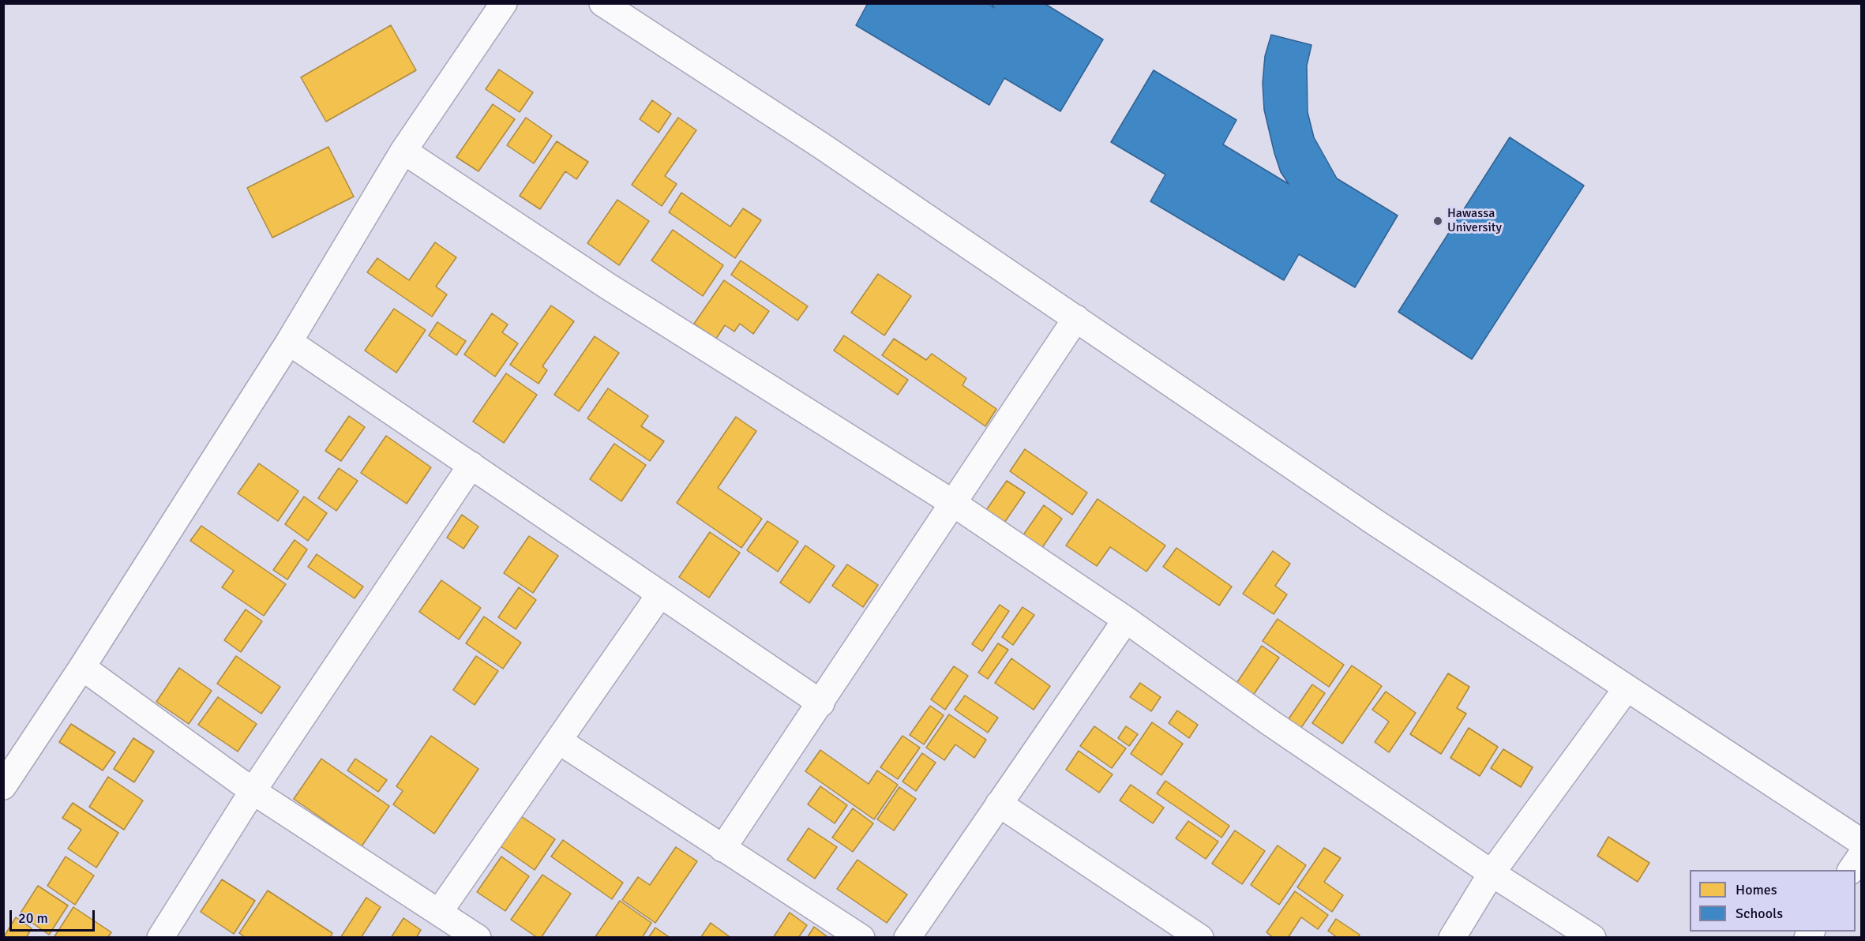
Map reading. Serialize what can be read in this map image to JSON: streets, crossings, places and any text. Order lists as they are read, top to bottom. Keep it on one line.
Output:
{"places":["Hawassa University"],"legend":["Homes","Schools"],"scale_bar":"20 m"}
